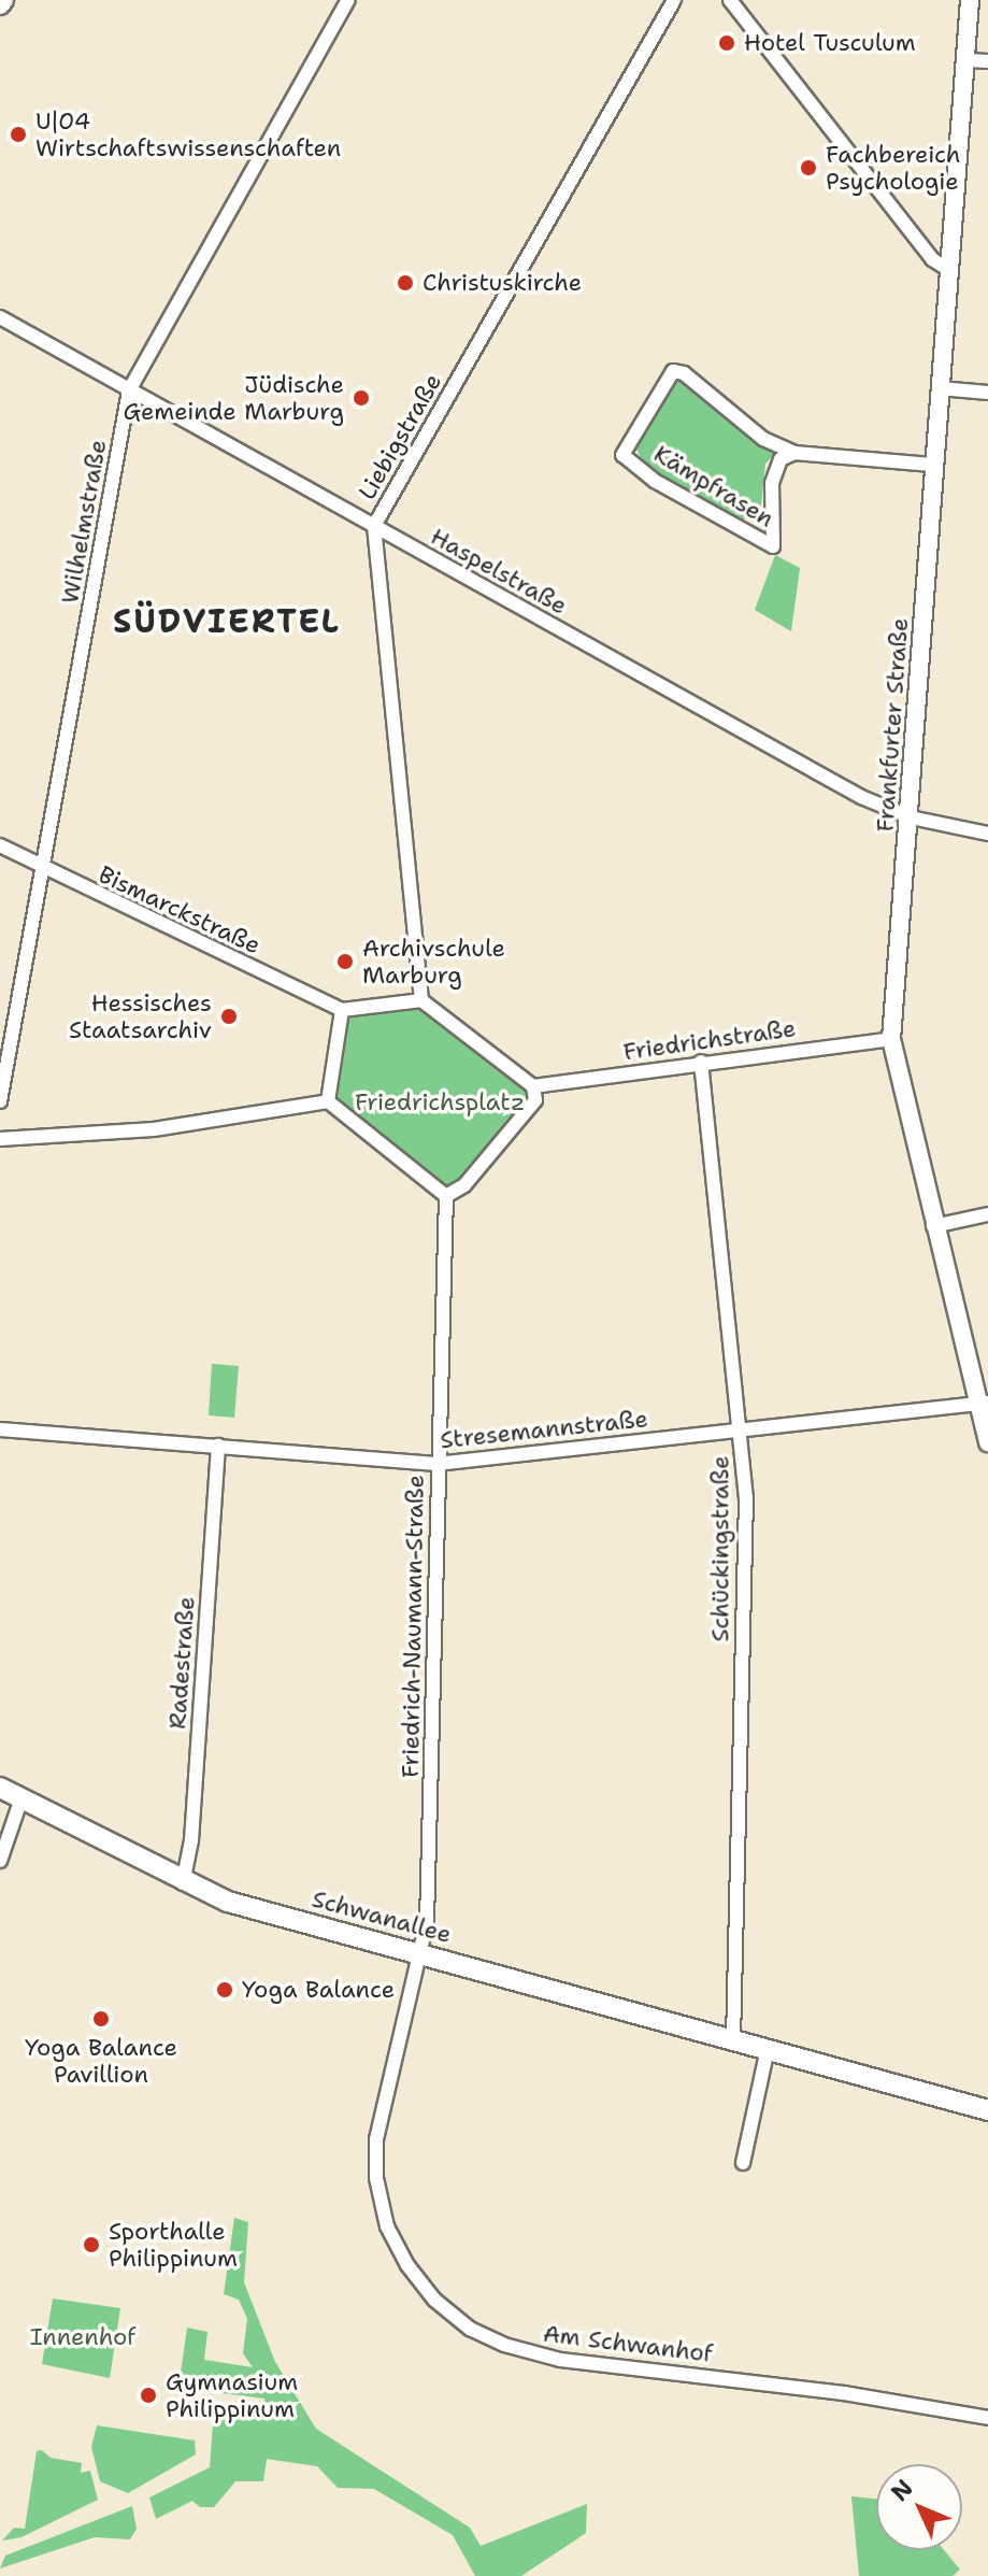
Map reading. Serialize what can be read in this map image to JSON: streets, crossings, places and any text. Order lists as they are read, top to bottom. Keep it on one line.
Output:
{"streets":{"main road":["Schwanallee"],"street":["Liebigstraße","Kämpfrasen","Wilhelmstraße","Haspelstraße","Frankfurter Straße","Bismarckstraße","Friedrichstraße","Stresemannstraße","Schückingstraße","Friedrich-Naumann-Straße","Radestraße","Am Schwanhof"]},"crossings":[["Liebigstraße","Haspelstraße"],["Kämpfrasen","Frankfurter Straße"],["Wilhelmstraße","Haspelstraße"],["Wilhelmstraße","Bismarckstraße"],["Haspelstraße","Frankfurter Straße"],["Frankfurter Straße","Friedrichstraße"],["Frankfurter Straße","Stresemannstraße"],["Friedrichstraße","Schückingstraße"],["Stresemannstraße","Schückingstraße"],["Stresemannstraße","Friedrich-Naumann-Straße"],["Stresemannstraße","Radestraße"],["Schückingstraße","Schwanallee"],["Friedrich-Naumann-Straße","Schwanallee"],["Friedrich-Naumann-Straße","Am Schwanhof"],["Radestraße","Schwanallee"],["Schwanallee","Am Schwanhof"]],"districts":["SÜDVIERTEL"],"parks":["Friedrichsplatz","Innenhof"],"places":["Hotel Tusculum","U|04 Wirtschaftswissenschaften","Fachbereich Psychologie","Christuskirche","Jüdische Gemeinde Marburg","Archivschule Marburg","Hessisches Staatsarchiv","Yoga Balance","Yoga Balance Pavillion","Sporthalle Philippinum","Gymnasium Philippinum"],"north":"top left"}
